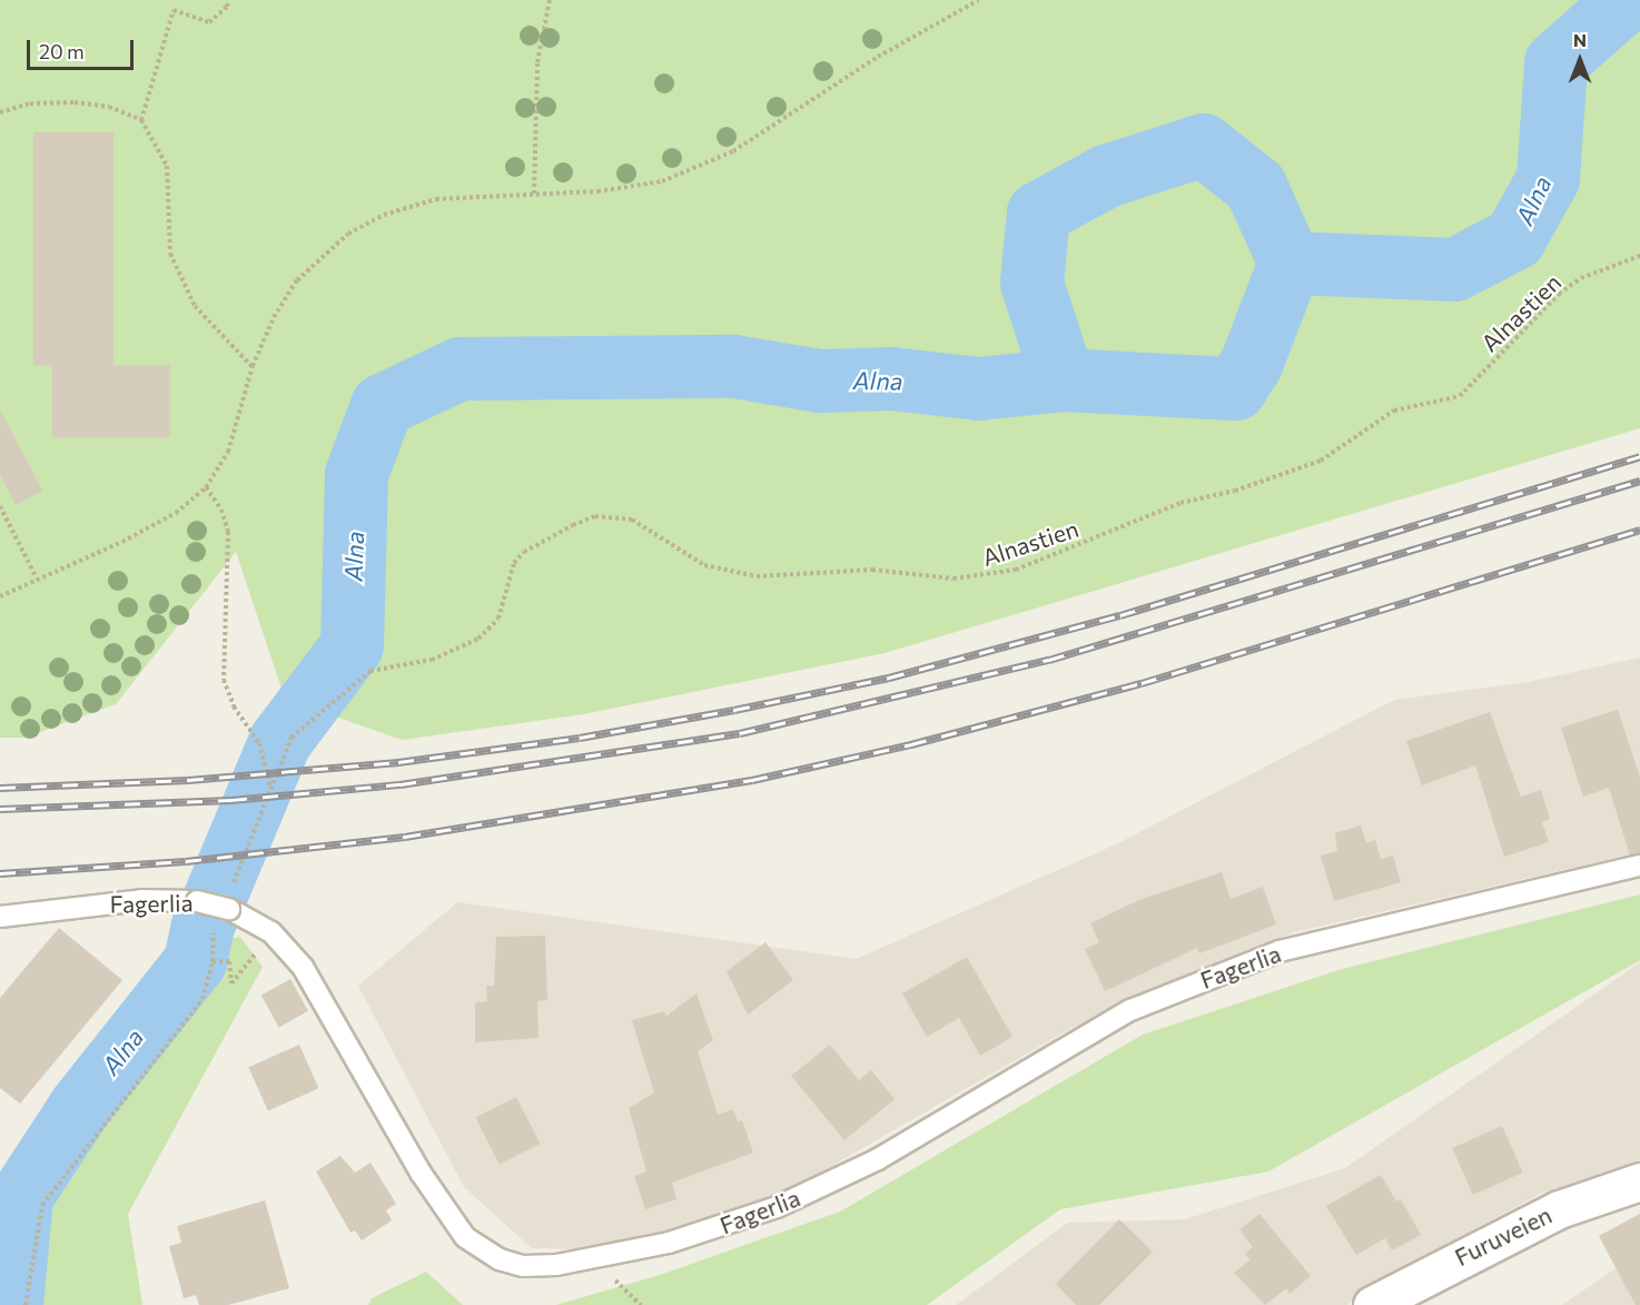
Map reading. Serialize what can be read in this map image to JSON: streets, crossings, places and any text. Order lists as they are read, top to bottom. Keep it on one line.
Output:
{"streets":{"street":["Furuveien"],"lane":["Fagerlia"],"path":["Alnastien"]},"water":["Alna"],"scale_bar":"20 m","north":"top"}
